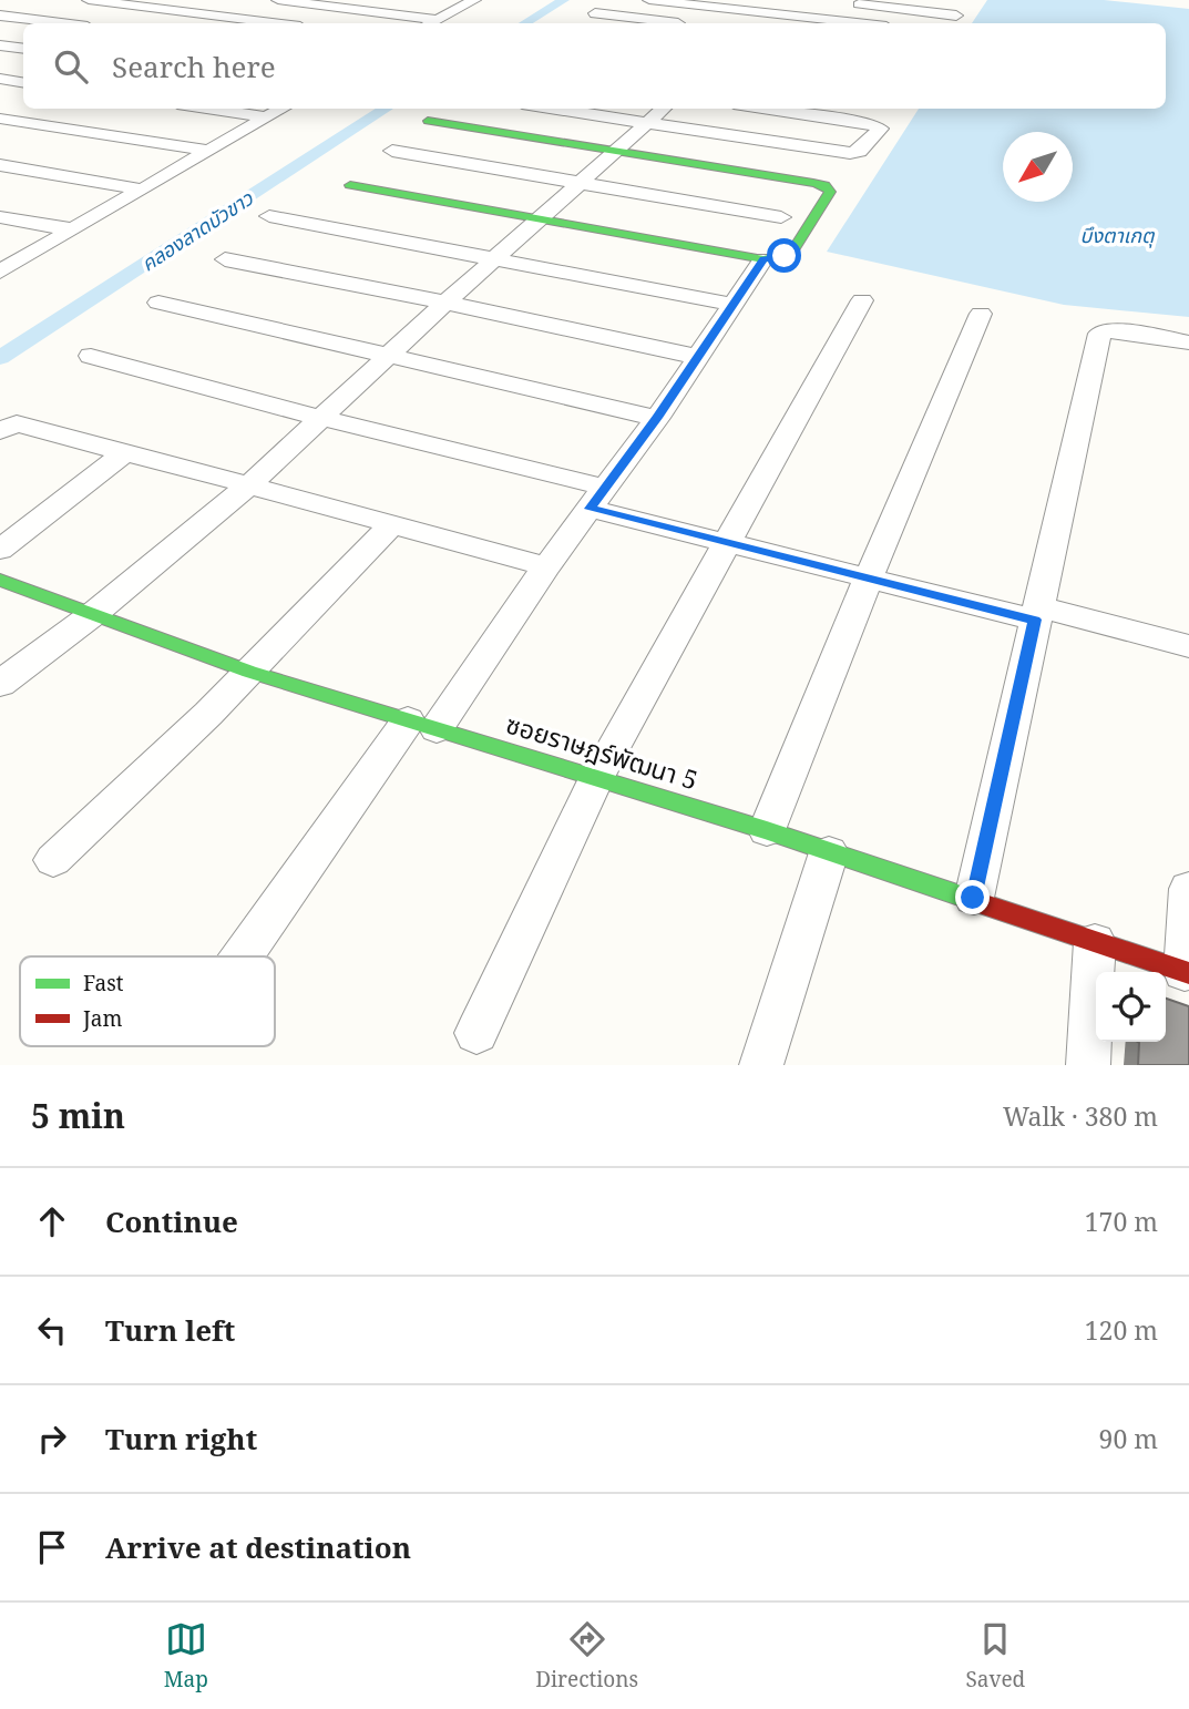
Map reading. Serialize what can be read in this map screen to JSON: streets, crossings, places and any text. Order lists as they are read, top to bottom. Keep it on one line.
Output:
{"streets":{"street":["ซอยราษฎร์พัฒนา 5"]},"water":["คลองลาดบัวขาว","บึงตาเกตุ"],"legend":["Fast","Jam"],"north":"bottom left","page":{"search":"Search here","heading":["5 min","Walk · 380 m"],"list":[["Continue","170 m"],["Turn left","120 m"],["Turn right","90 m"],"Arrive at destination"],"nav":["Map","Directions","Saved"]}}
